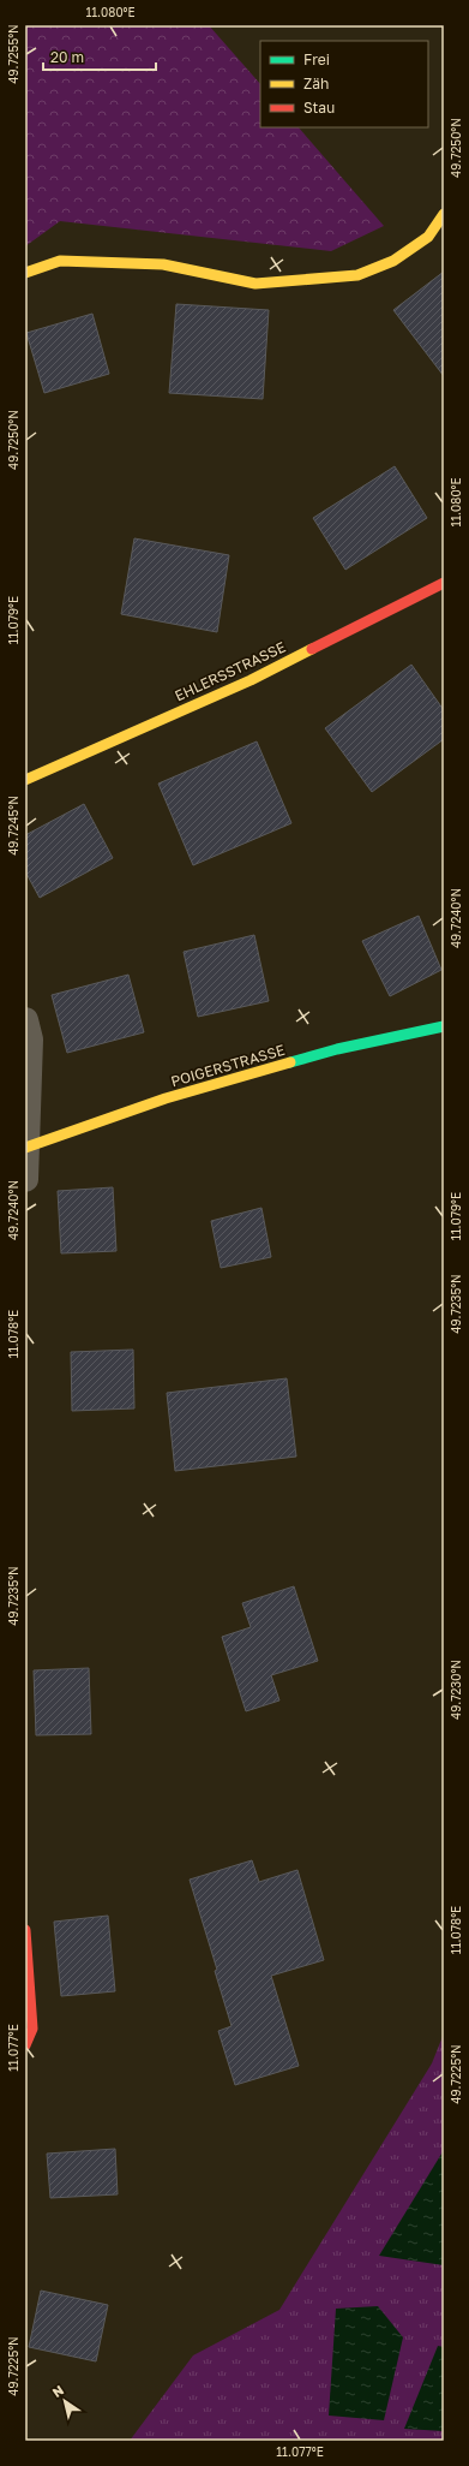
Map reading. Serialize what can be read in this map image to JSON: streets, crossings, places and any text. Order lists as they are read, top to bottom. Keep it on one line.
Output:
{"streets":{"street":["EHLERSSTRASSE","POIGERSTRASSE"]},"legend":["Frei","Zäh","Stau"],"scale_bar":"20 m","north":"top left","coordinates":["11.080°E","49.7255°N","49.7250°N","11.079°E","49.7245°N","49.7240°N","49.7235°N","11.078°E","49.7230°N","11.077°E","49.7225°N"]}
